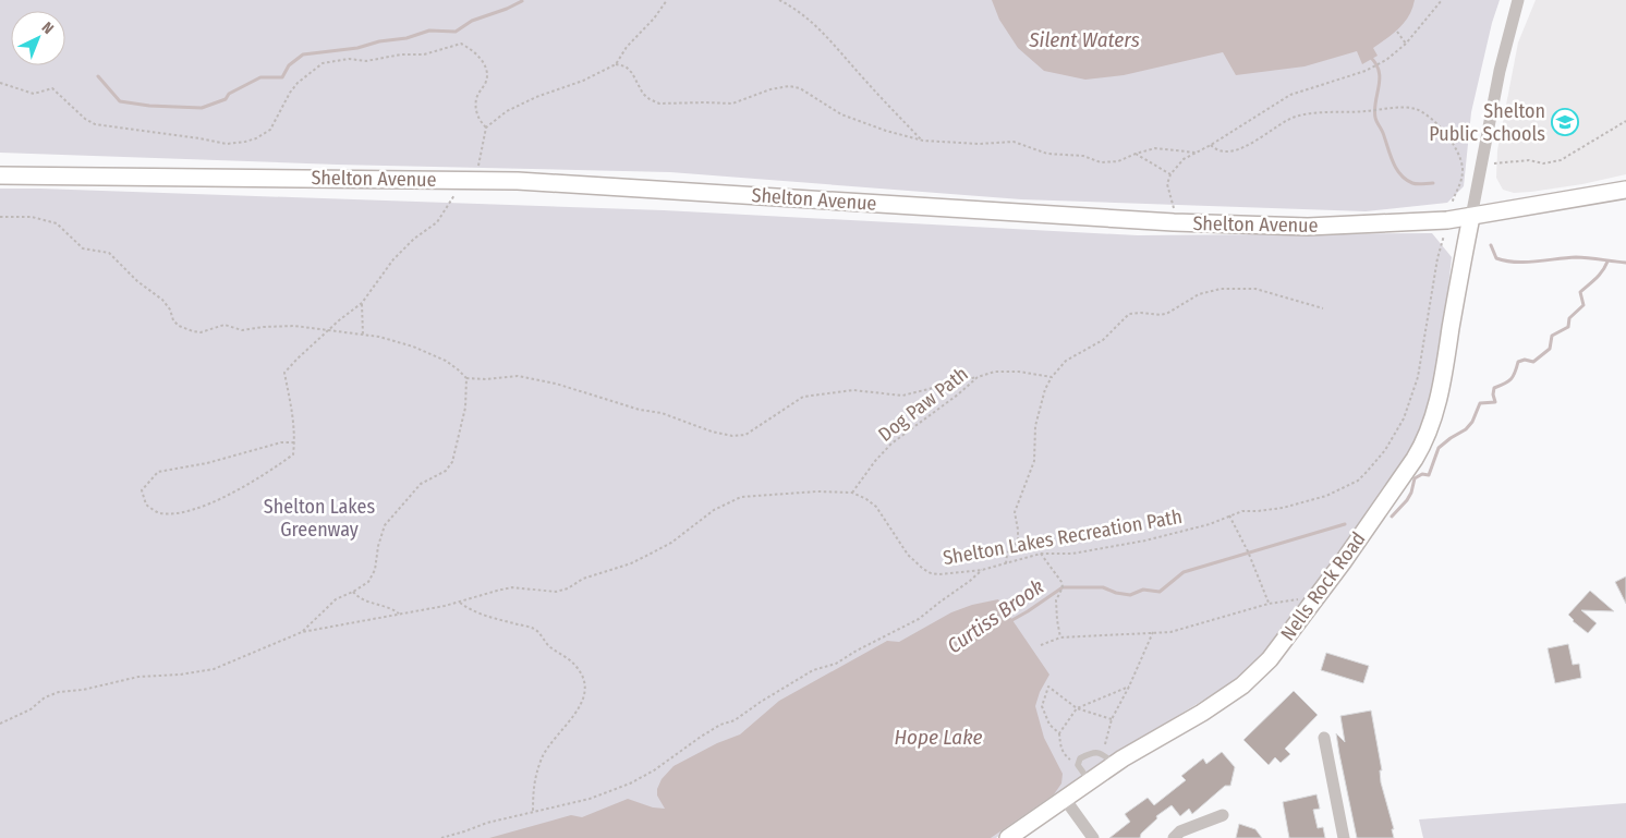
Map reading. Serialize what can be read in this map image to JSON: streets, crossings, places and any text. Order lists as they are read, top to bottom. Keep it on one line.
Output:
{"streets":{"main road":["Shelton Avenue","Nells Rock Road"],"path":["Dog Paw Path","Shelton Lakes Recreation Path"]},"crossings":[["Shelton Avenue","Nells Rock Road"],["Dog Paw Path","Shelton Lakes Recreation Path"]],"water":["Silent Waters","Curtiss Brook","Hope Lake"],"parks":["Shelton Lakes Greenway"],"places":{"school or university":["Shelton Public Schools"]},"north":"top right"}
